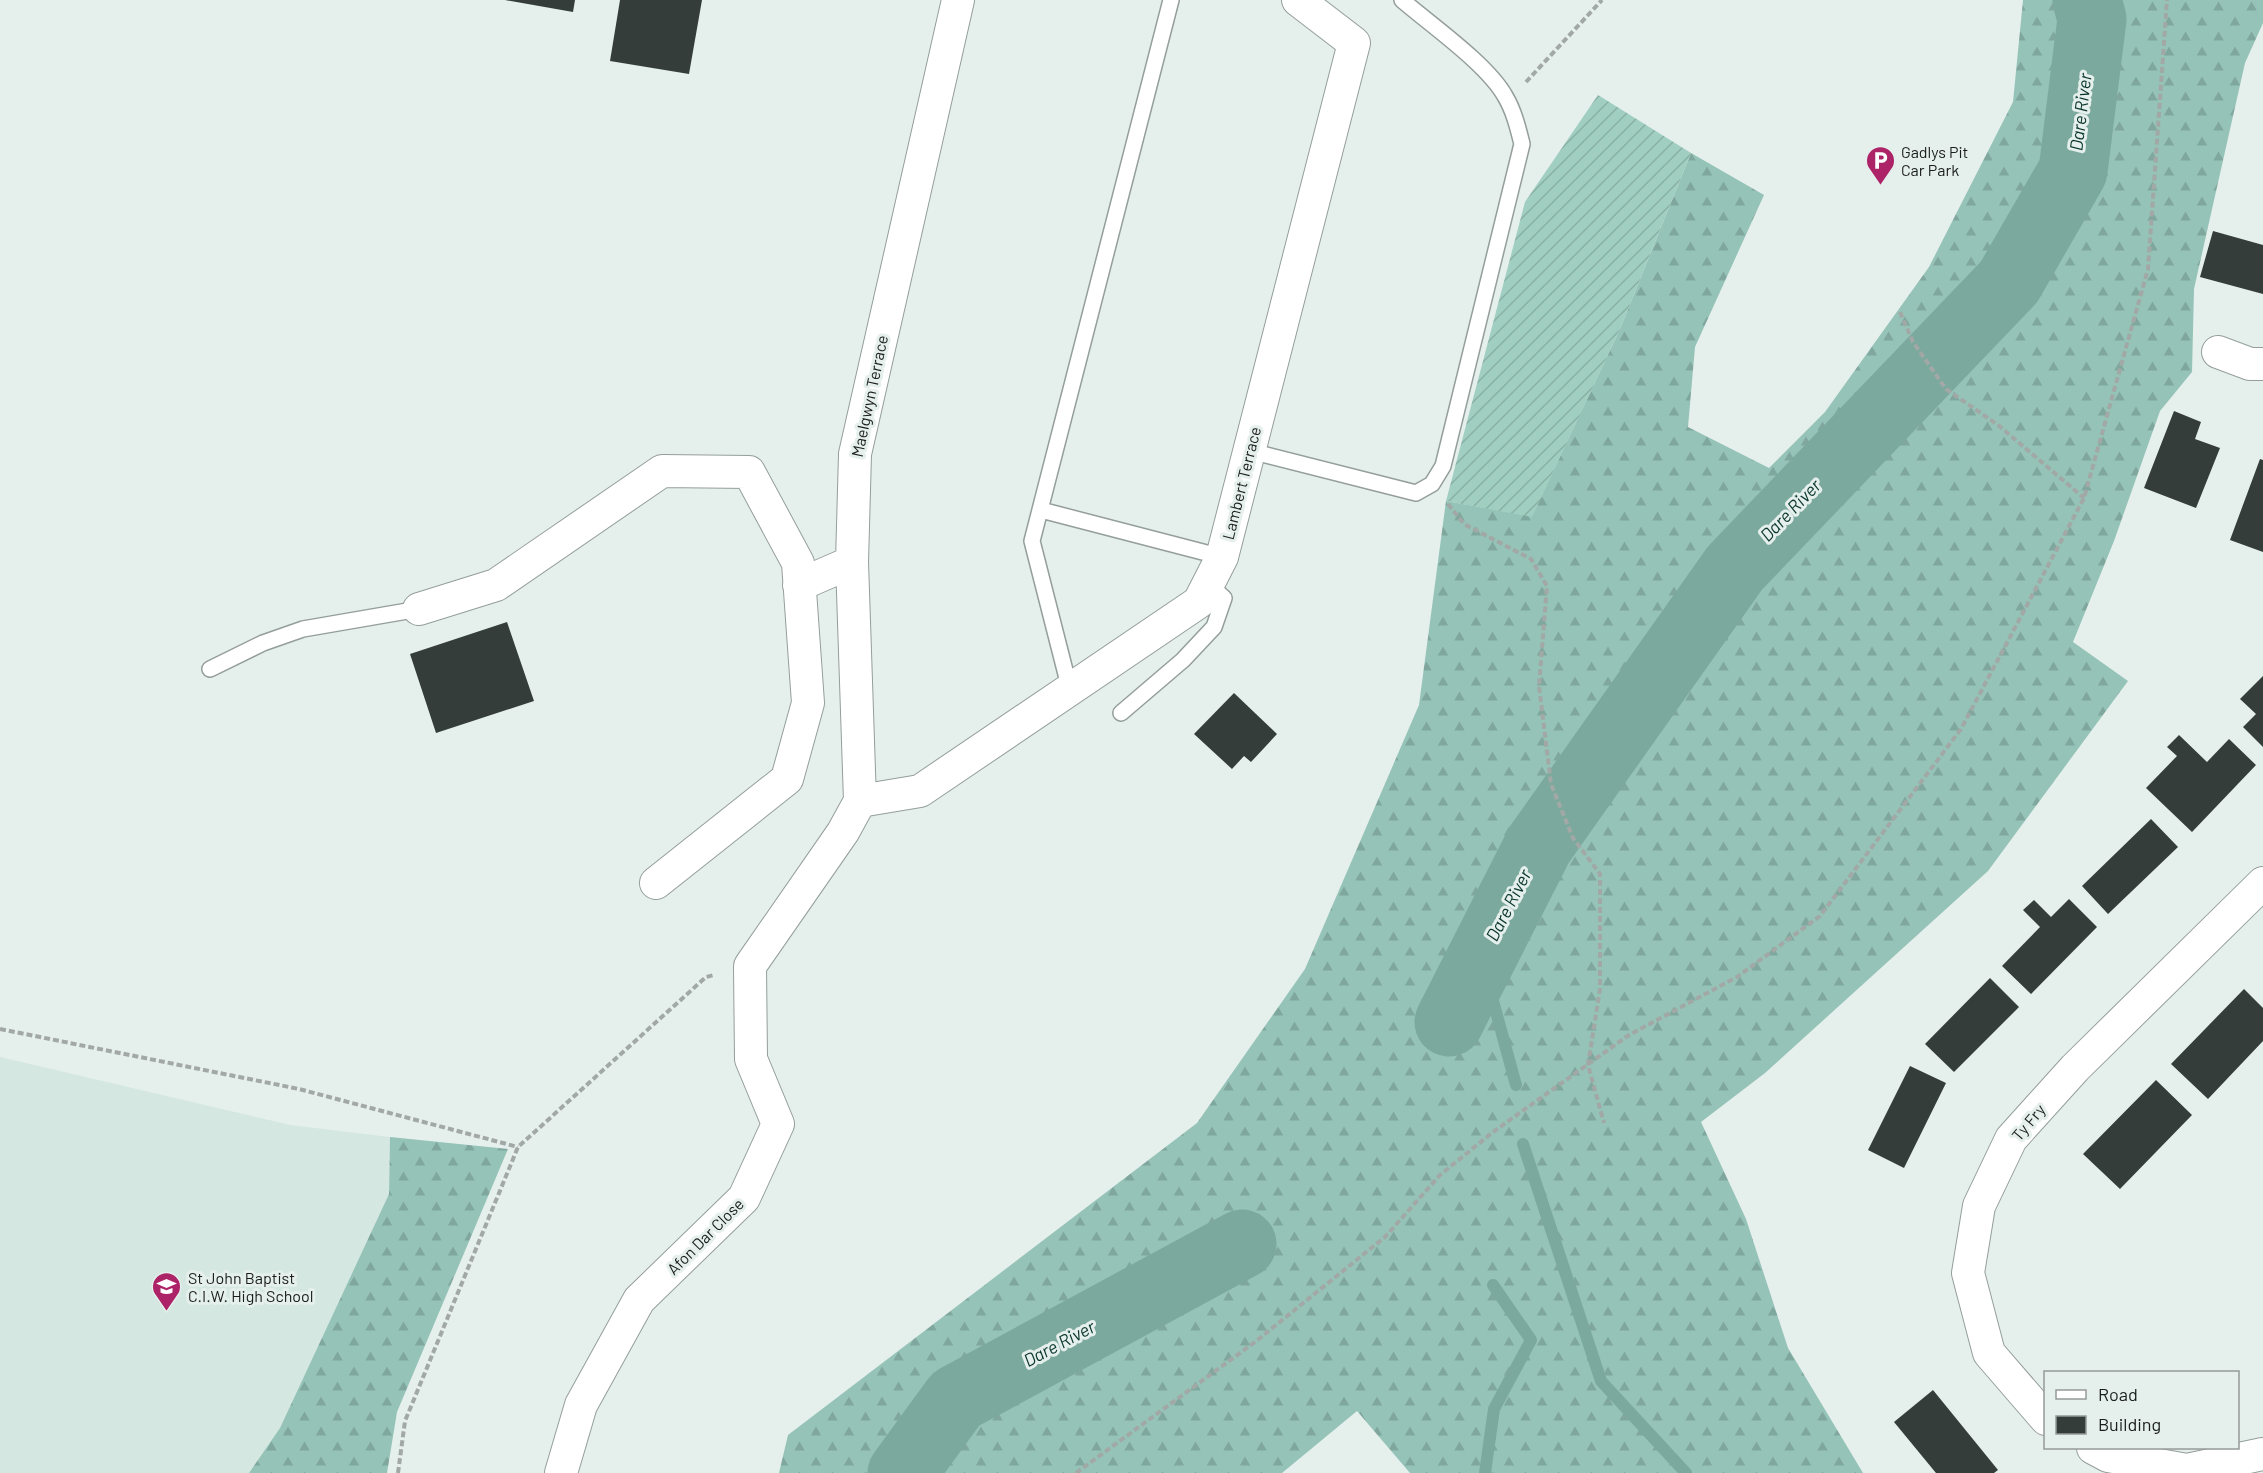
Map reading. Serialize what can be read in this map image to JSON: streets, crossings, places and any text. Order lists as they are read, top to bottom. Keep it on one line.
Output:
{"streets":{"street":["Maelgwyn Terrace","Lambert Terrace","Ty Fry","Afon Dar Close"]},"crossings":[["Maelgwyn Terrace","Lambert Terrace"]],"water":["Dare River"],"places":{"parking":["Gadlys Pit Car Park"],"school or university":["St John Baptist C.I.W. High School"]},"legend":["Road","Building"]}
